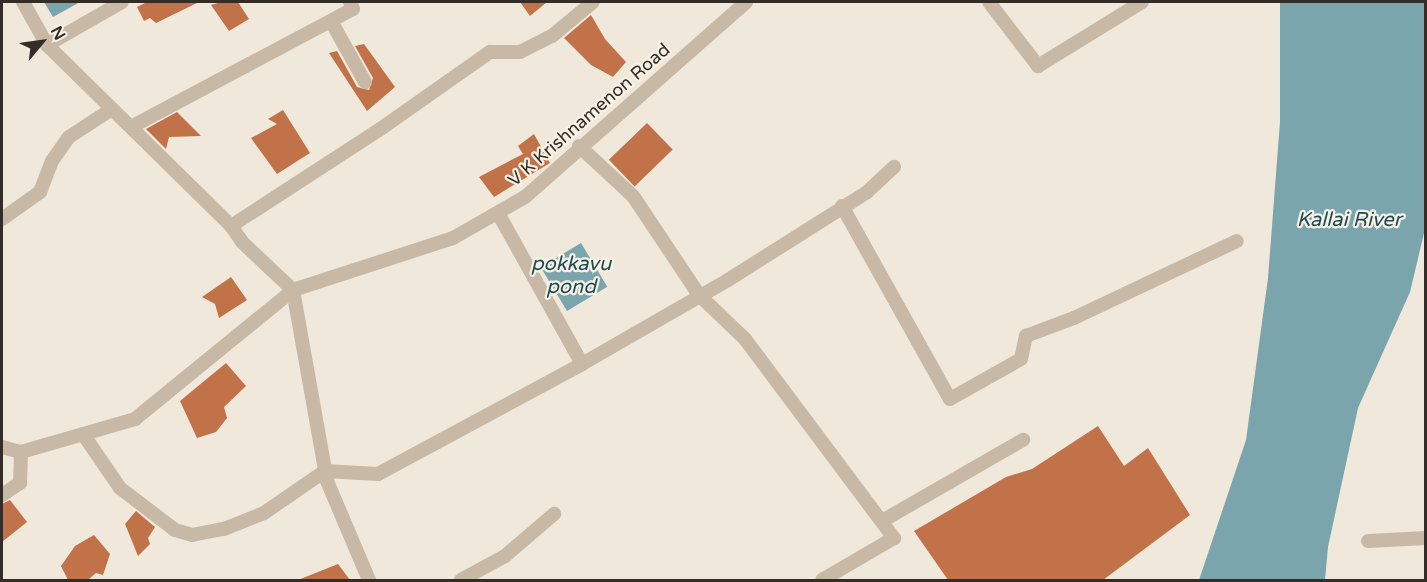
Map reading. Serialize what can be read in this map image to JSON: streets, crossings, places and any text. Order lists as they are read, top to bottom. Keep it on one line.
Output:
{"streets":{"street":["V K Krishnamenon Road"]},"water":["Kallai River","pokkavu pond"],"north":"top right"}
